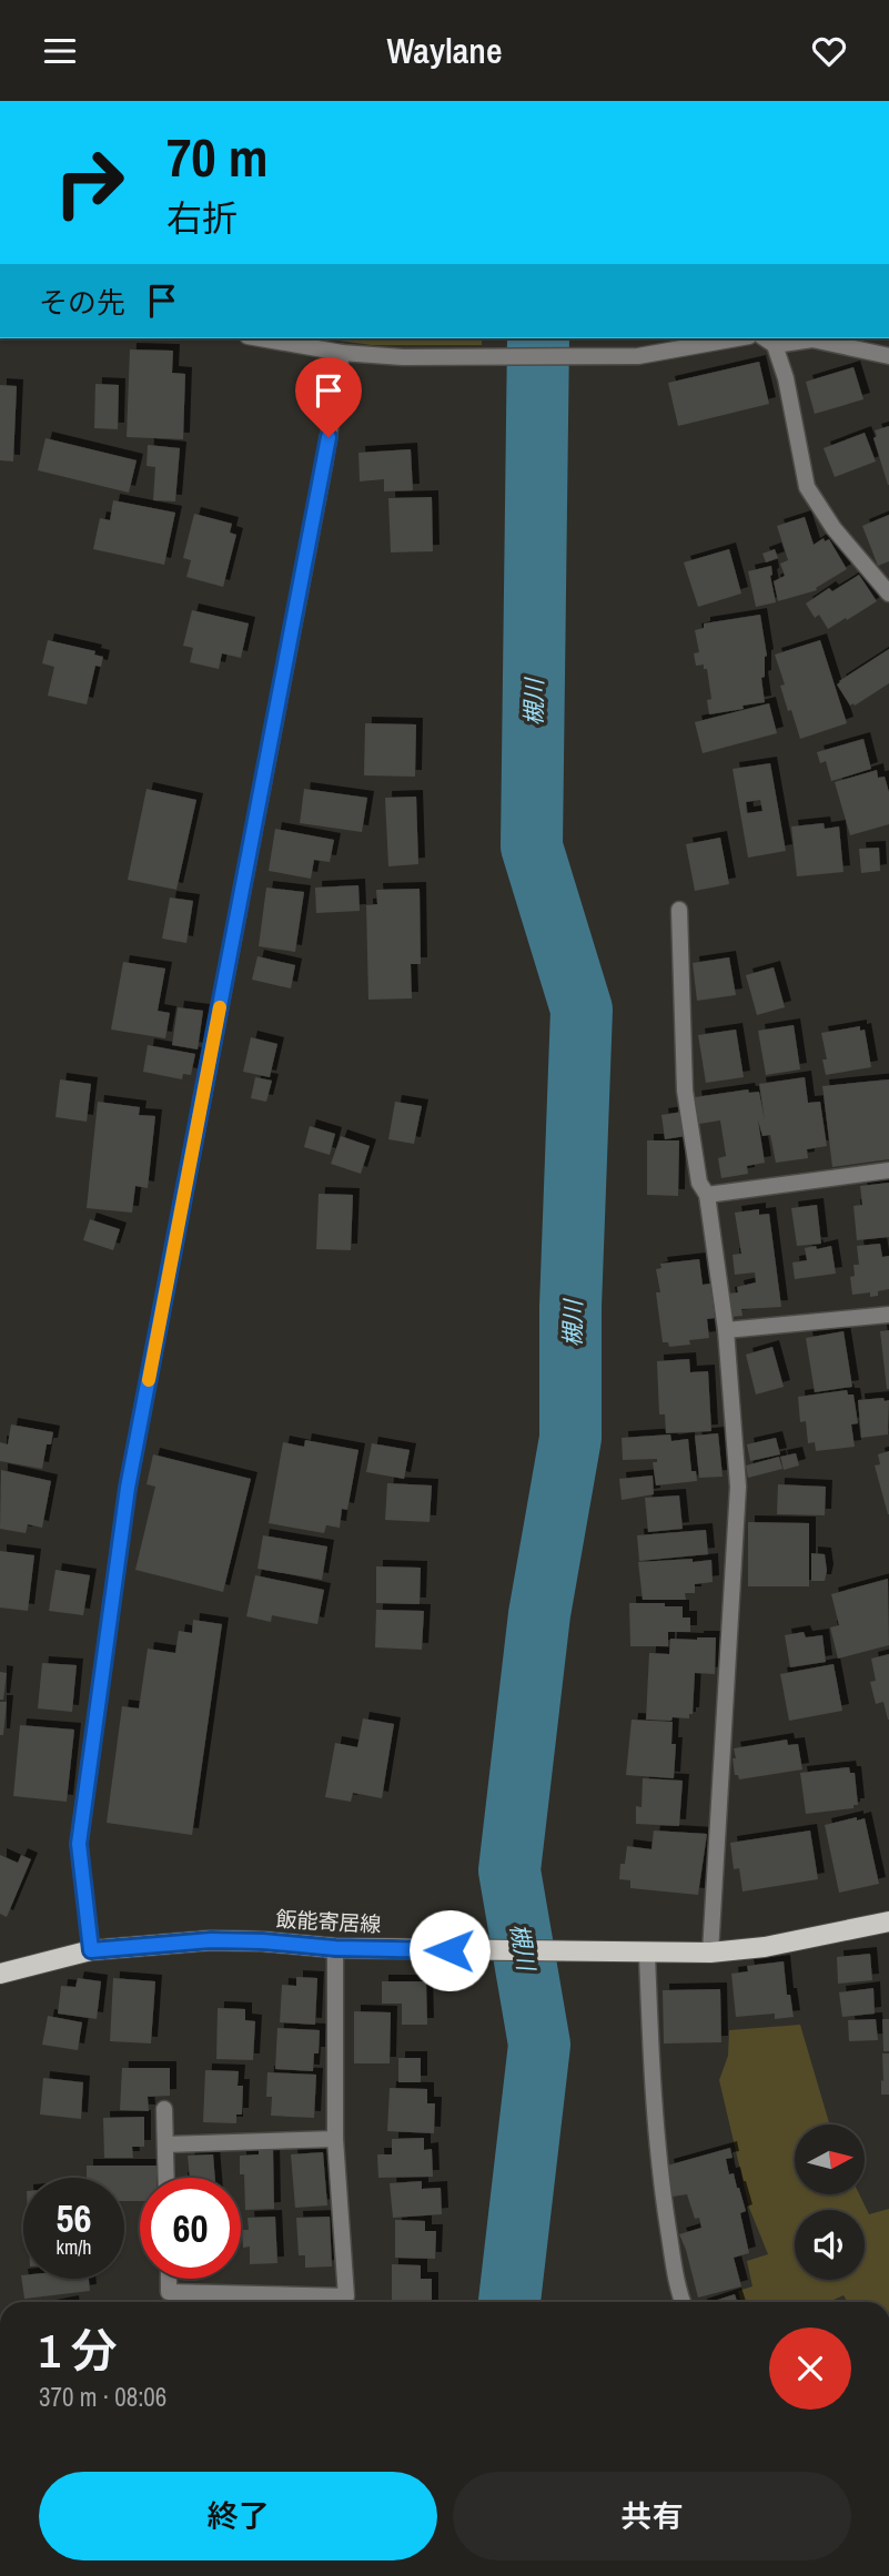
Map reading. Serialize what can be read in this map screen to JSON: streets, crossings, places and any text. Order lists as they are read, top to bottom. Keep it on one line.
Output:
{"streets":{"main road":["飯能寄居線"]},"water":["槻川"],"north":"right","page":{"header":"Waylane","turn":["70 m","右折"],"then":"その先","speed":"56 km/h","limit":"60","heading":["1 分","370 m · 08:06"],"buttons":["終了","共有"]}}
